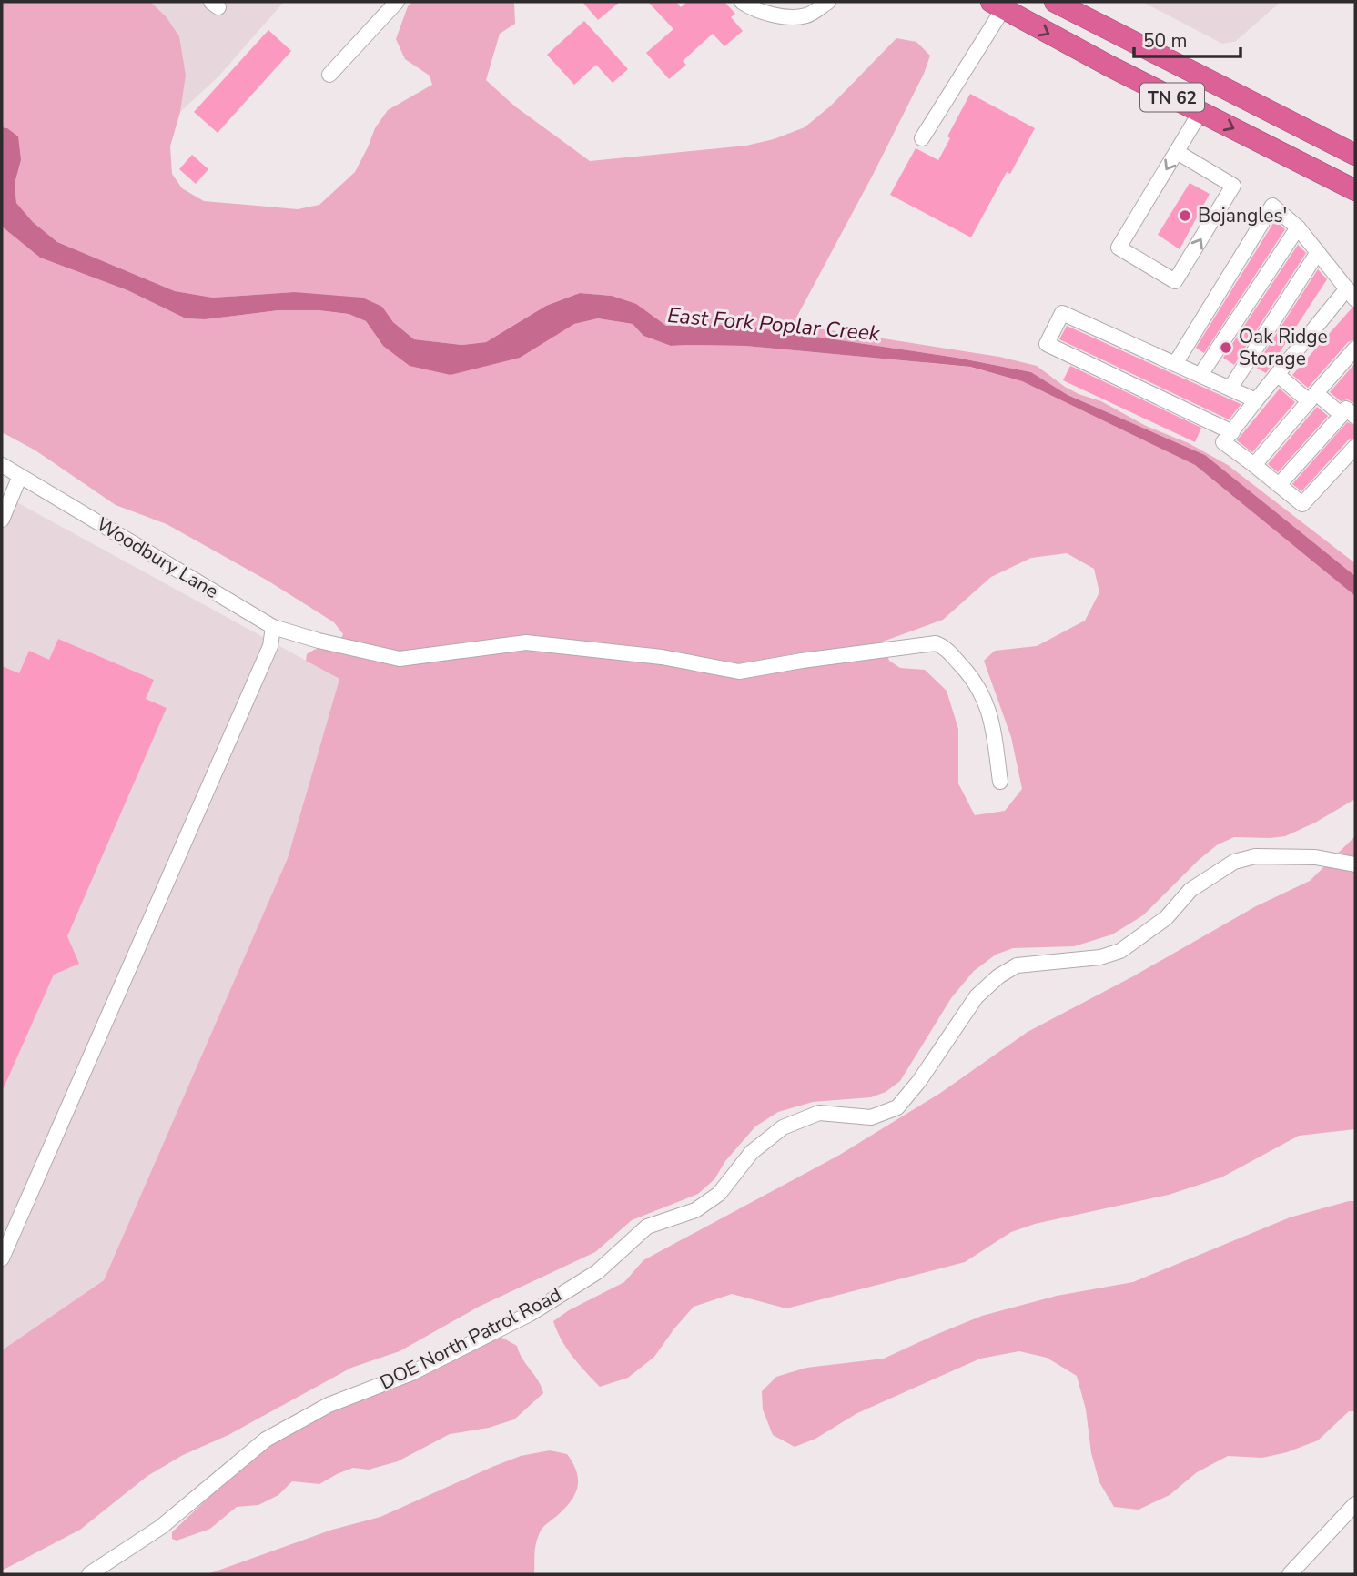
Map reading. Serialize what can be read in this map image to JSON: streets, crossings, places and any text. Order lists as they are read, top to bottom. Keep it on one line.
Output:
{"streets":{"highway":["TN 62"],"street":["Woodbury Lane","DOE North Patrol Road"]},"water":["East Fork Poplar Creek"],"places":["Bojangles'","Oak Ridge Storage"],"scale_bar":"50 m"}
